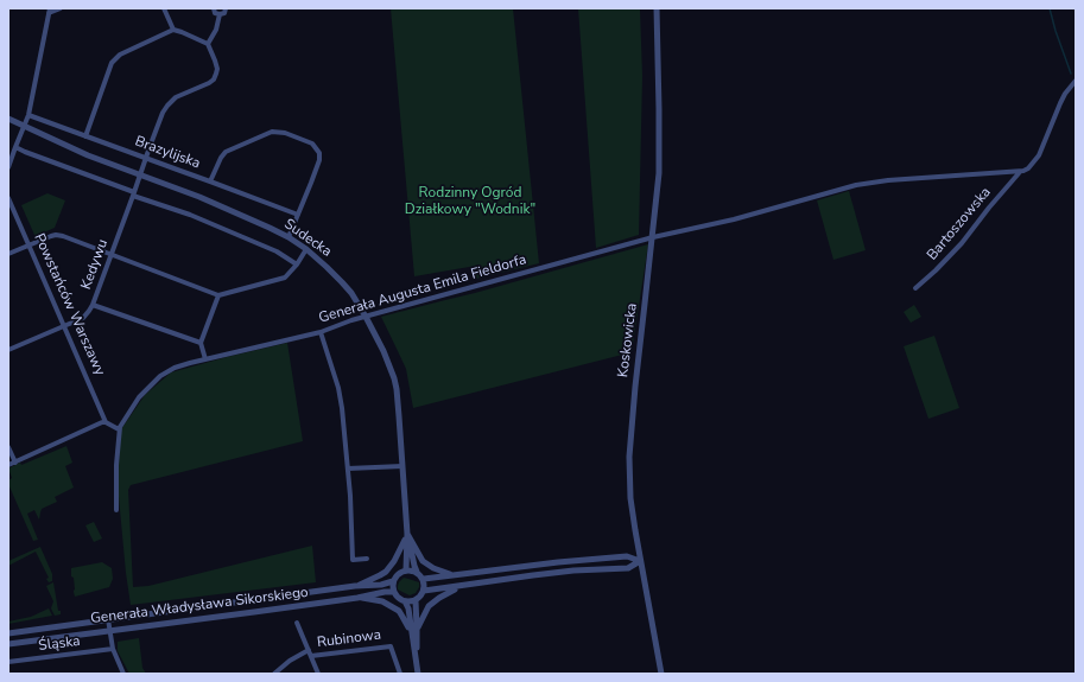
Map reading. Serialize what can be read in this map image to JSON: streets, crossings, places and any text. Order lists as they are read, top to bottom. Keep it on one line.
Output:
{"streets":{"street":["Brazylijska","Bartoszowska","Sudecka","Kedywu","Generała Augusta Emila Fieldorfa","Powstańców Warszawy","Koskowicka","Generała Władysława Sikorskiego","Rubinowa","Śląska"]},"crossings":[["Brazylijska","Kedywu"],["Bartoszowska","Generała Augusta Emila Fieldorfa"],["Sudecka","Kedywu"],["Sudecka","Generała Augusta Emila Fieldorfa"],["Sudecka","Generała Władysława Sikorskiego"],["Kedywu","Powstańców Warszawy"],["Generała Augusta Emila Fieldorfa","Koskowicka"]],"parks":["Rodzinny Ogród Działkowy \"Wodnik\""]}
